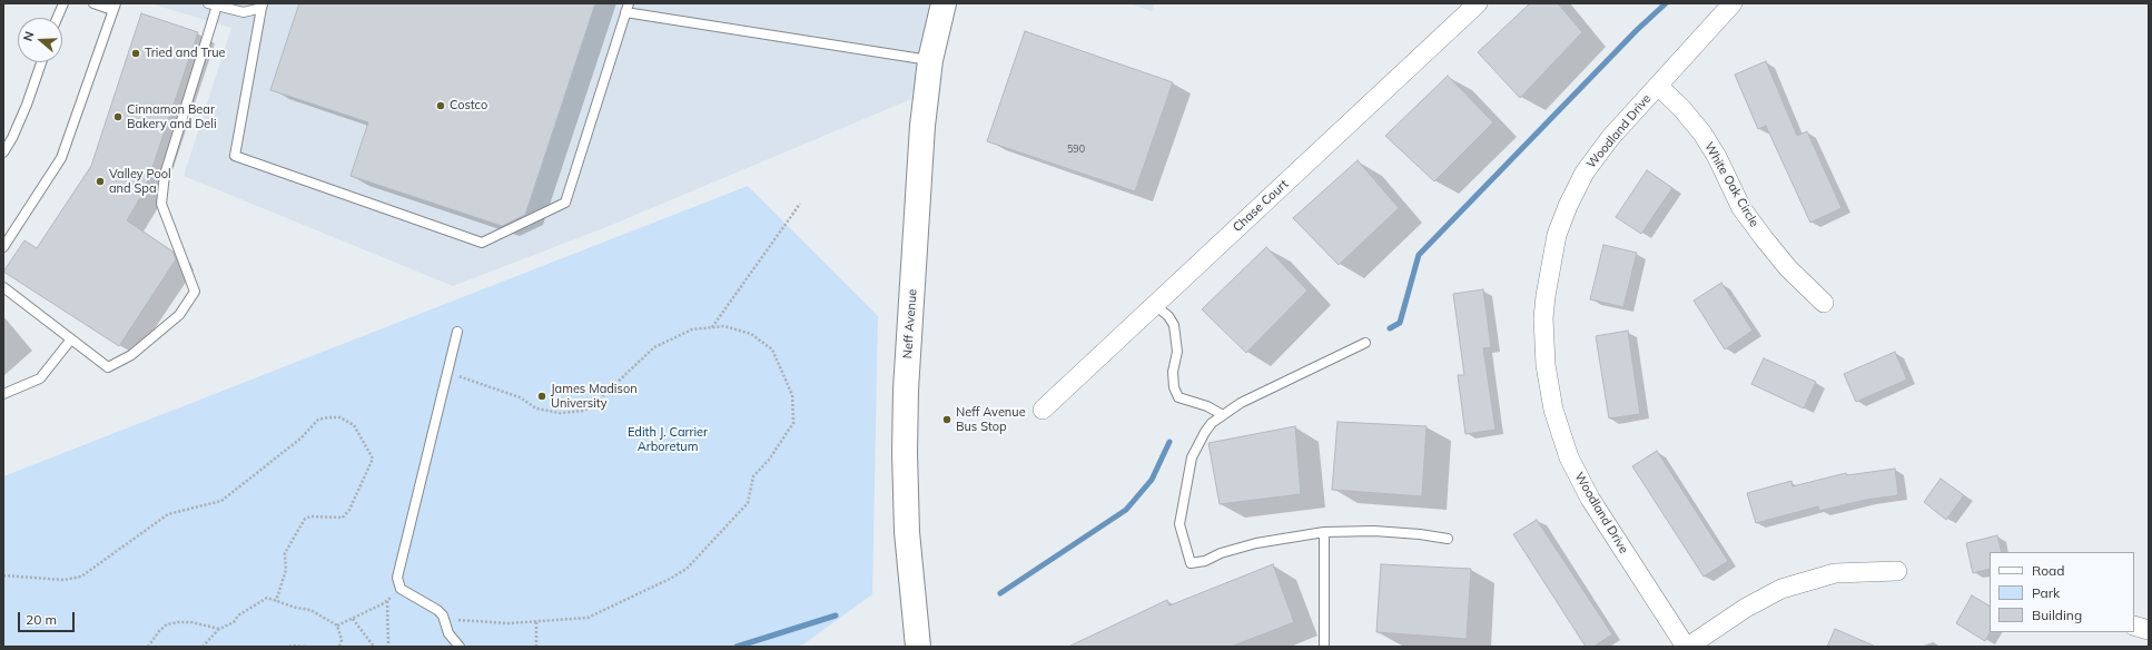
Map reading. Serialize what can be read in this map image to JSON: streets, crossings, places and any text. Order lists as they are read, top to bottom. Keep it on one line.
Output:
{"streets":{"main road":["Neff Avenue"],"street":["Woodland Drive","White Oak Circle","Chase Court"]},"crossings":[["Woodland Drive","White Oak Circle"]],"parks":["Edith J. Carrier Arboretum"],"places":["Tried and True","Costco","Cinnamon Bear Bakery and Deli","Valley Pool and Spa","James Madison University","Neff Avenue Bus Stop"],"house_numbers":["590"],"legend":["Road","Park","Building"],"scale_bar":"20 m","north":"left"}
